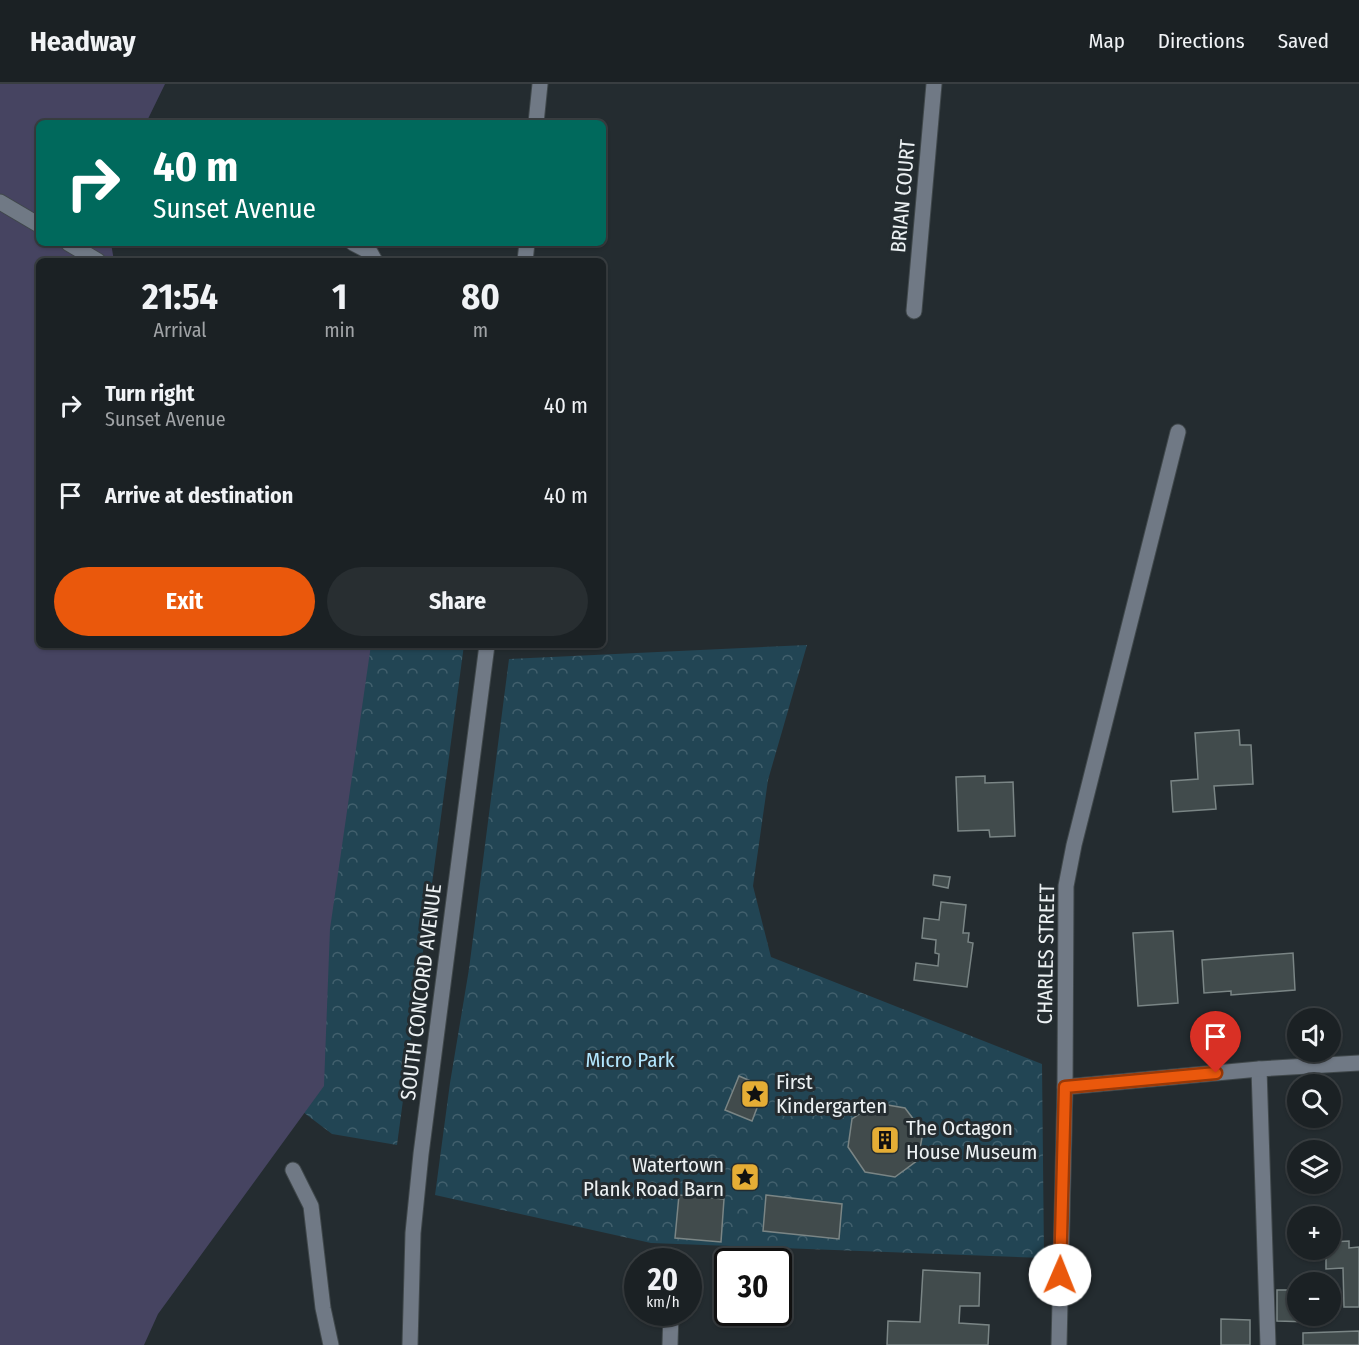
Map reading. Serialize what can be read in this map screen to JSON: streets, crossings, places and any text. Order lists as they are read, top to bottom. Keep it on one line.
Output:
{"streets":{"street":["BRIAN COURT","CHARLES STREET","SOUTH CONCORD AVENUE"]},"parks":["Micro Park"],"places":{"place":["First Kindergarten","Watertown Plank Road Barn"],"building":["The Octagon House Museum"]},"page":{"header":"Headway","nav":["Map","Directions","Saved"],"turn":["40 m","Sunset Avenue"],"eta":["21:54","Arrival","1","min","80","m"],"list":[{"name":"Turn right","note":"Sunset Avenue","value":"40 m"},{"name":"Arrive at destination","value":"40 m"}],"buttons":["Exit","Share"],"map_buttons":["+","−"],"speed":"20 km/h","limit":"30"}}
